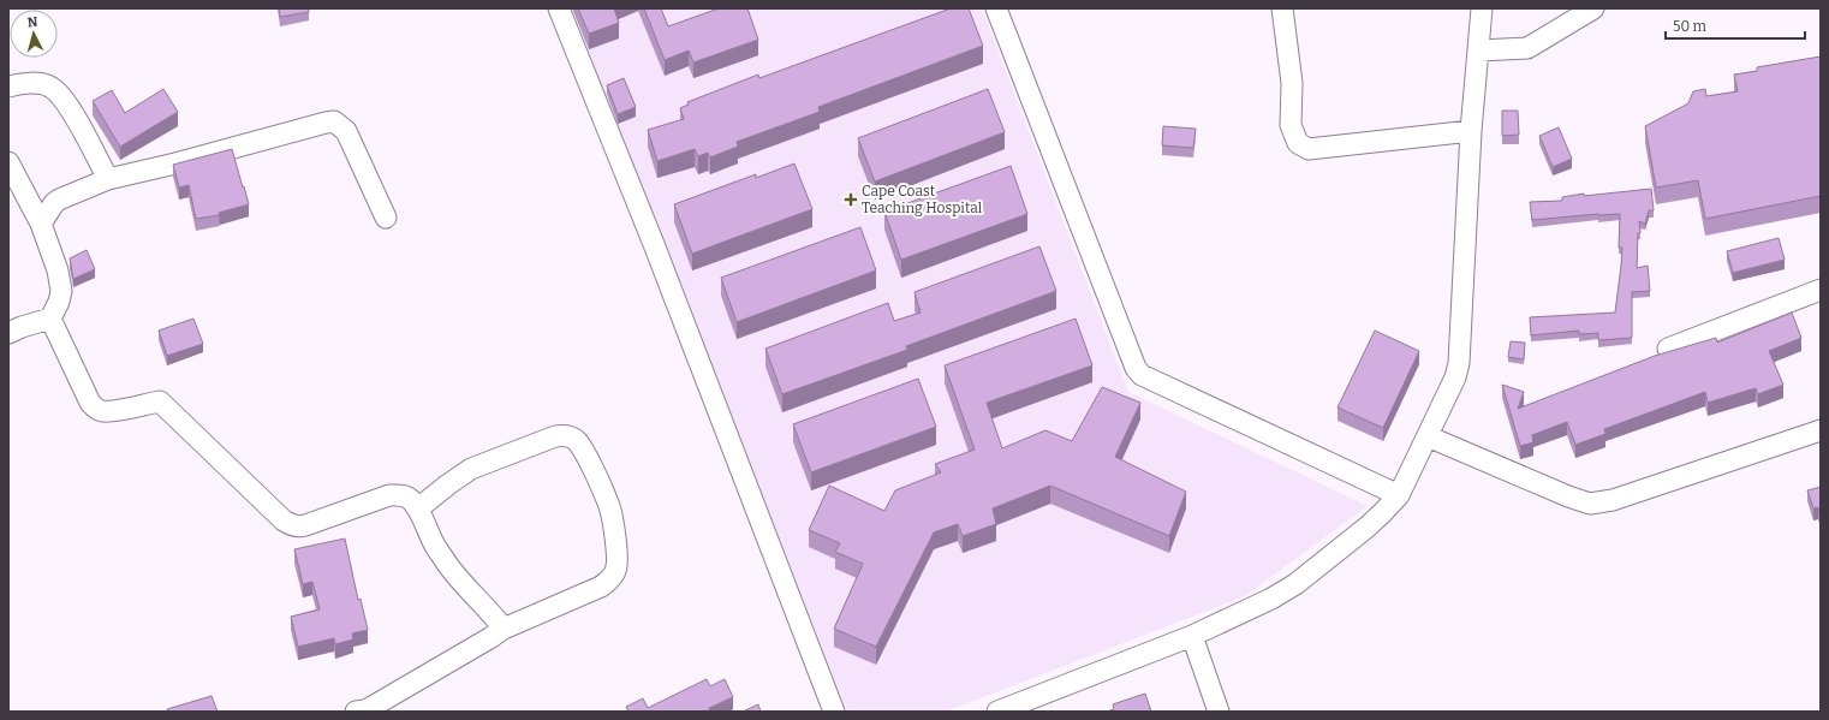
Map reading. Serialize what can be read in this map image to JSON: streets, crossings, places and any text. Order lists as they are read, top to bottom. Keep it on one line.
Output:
{"places":{"health":["Cape Coast Teaching Hospital"]},"scale_bar":"50 m","north":"top"}
